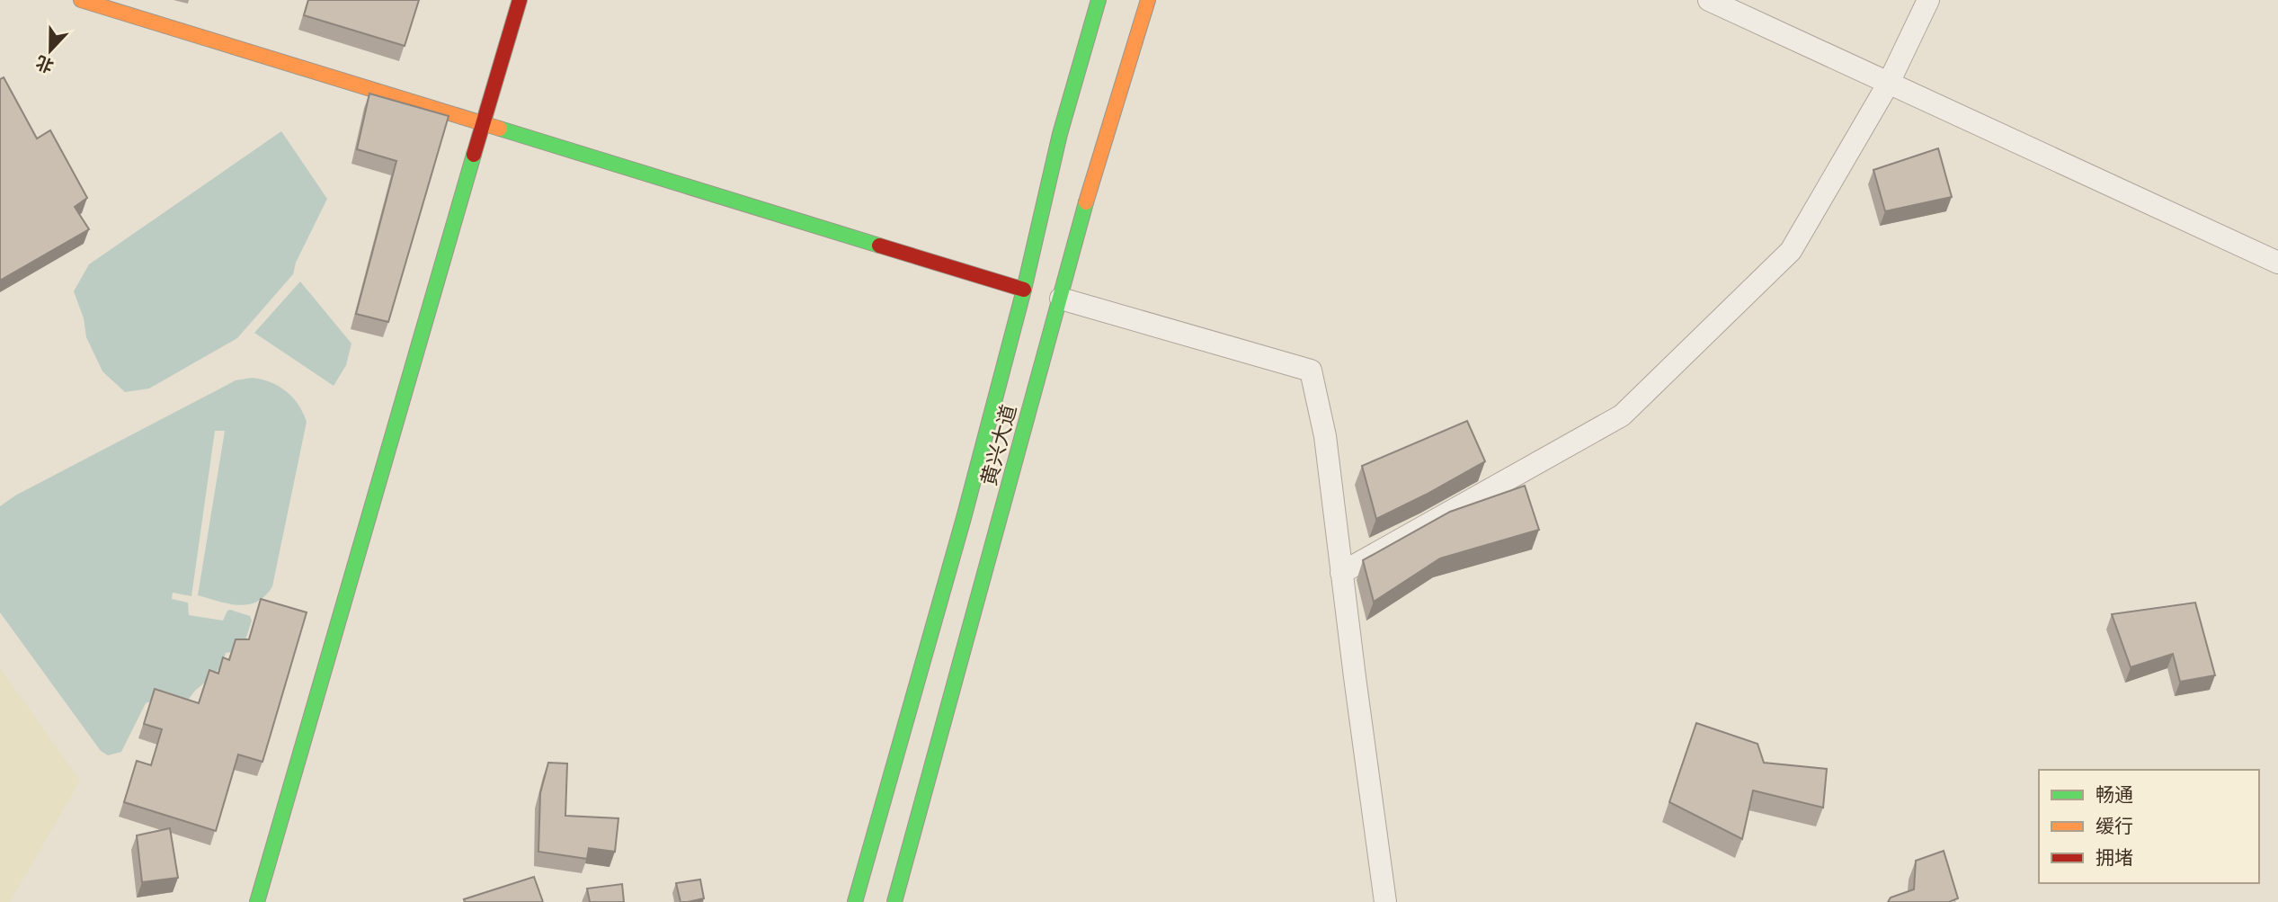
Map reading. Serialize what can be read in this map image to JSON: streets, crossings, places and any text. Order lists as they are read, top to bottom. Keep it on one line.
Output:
{"streets":{"main road":["黄兴大道"]},"legend":["畅通","缓行","拥堵"],"north":"bottom"}
